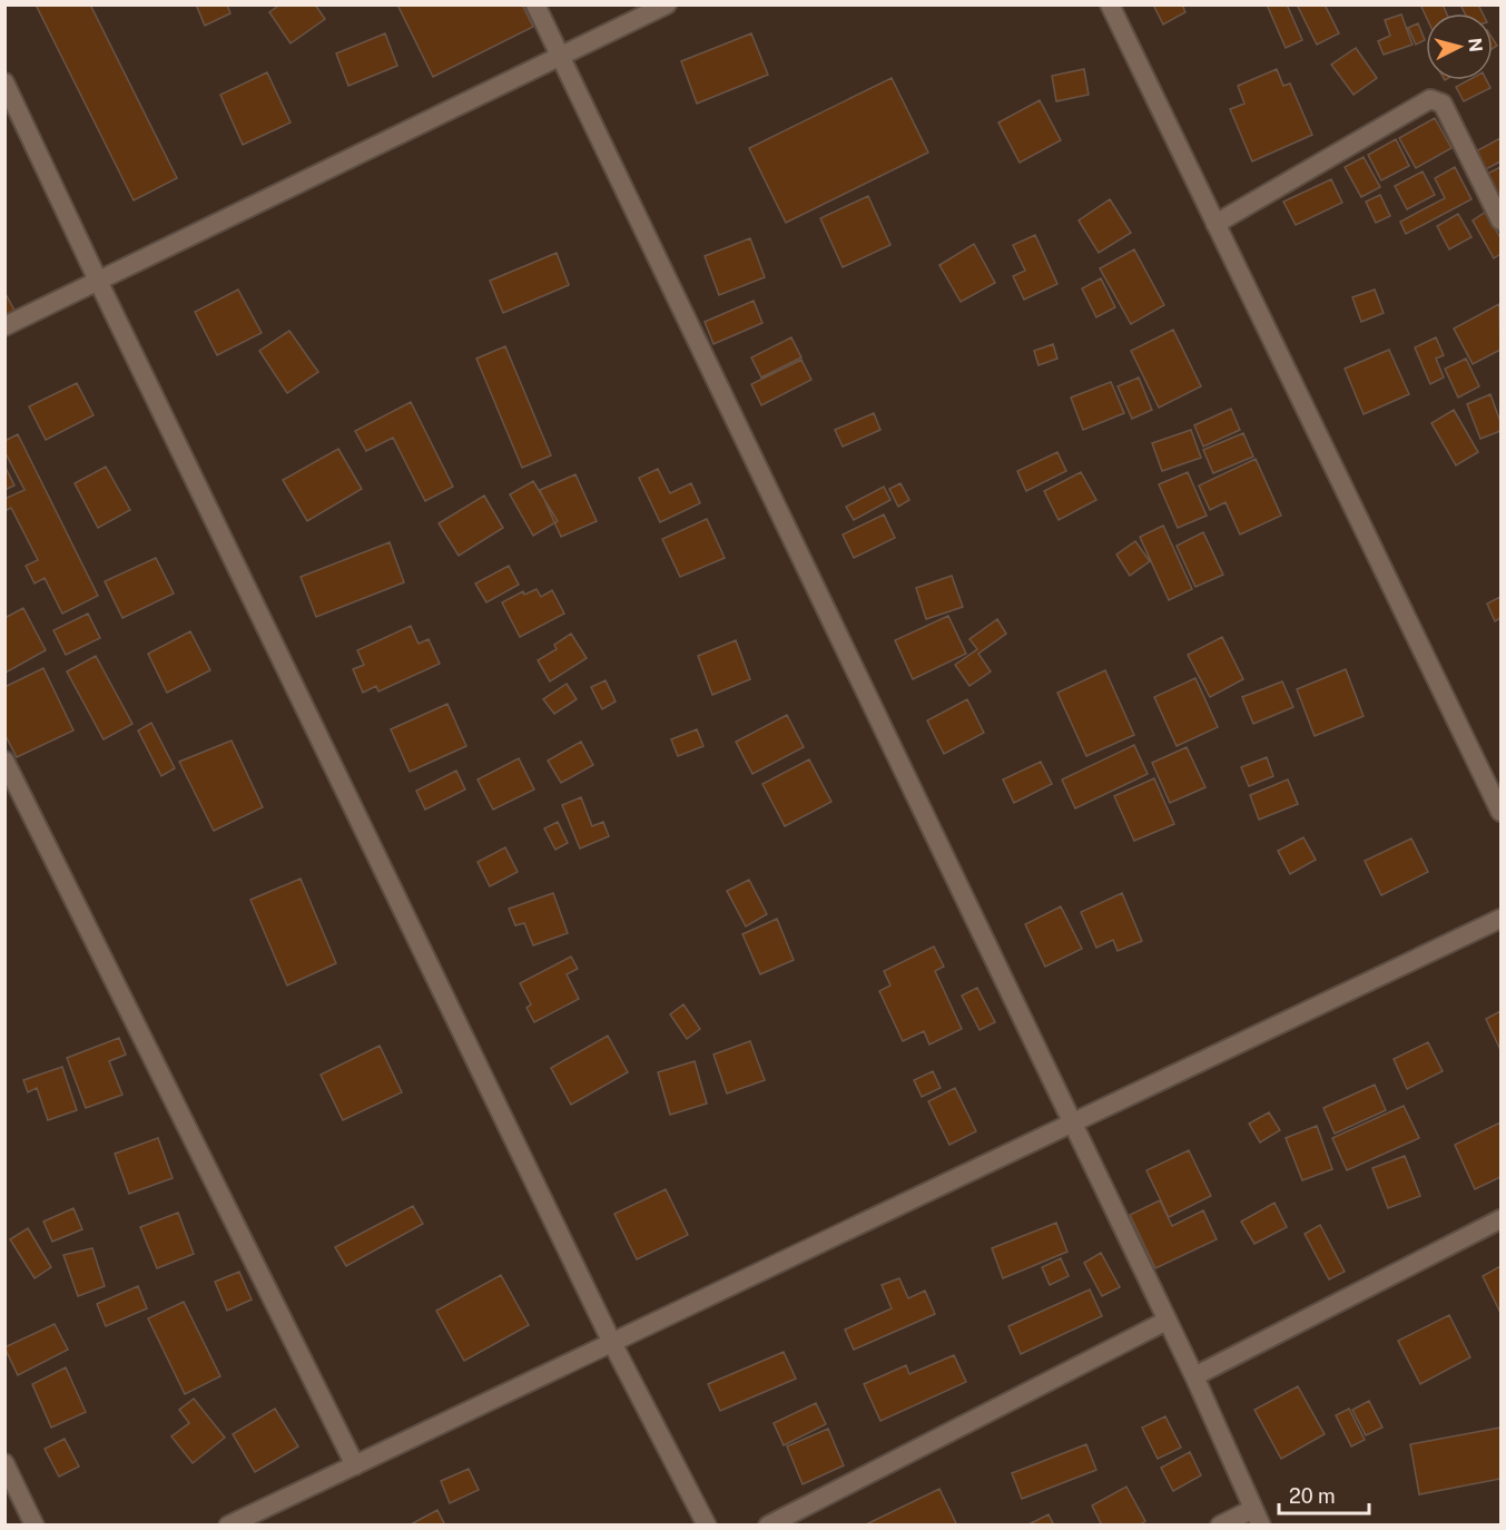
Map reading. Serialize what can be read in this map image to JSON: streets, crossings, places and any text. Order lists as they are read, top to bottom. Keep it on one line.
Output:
{"scale_bar":"20 m","north":"right"}
